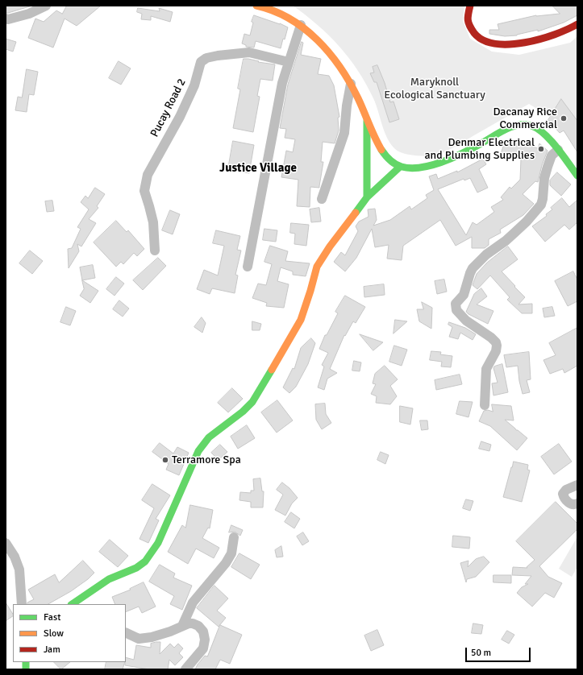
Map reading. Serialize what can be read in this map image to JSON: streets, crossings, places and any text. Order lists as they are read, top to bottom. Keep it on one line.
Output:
{"streets":{"street":["Pucay Road 2"]},"districts":["Justice Village"],"parks":["Maryknoll Ecological Sanctuary"],"places":["Dacanay Rice Commercial","Denmar Electrical and Plumbing Supplies","Terramore Spa"],"legend":["Fast","Slow","Jam"],"scale_bar":"50 m"}
